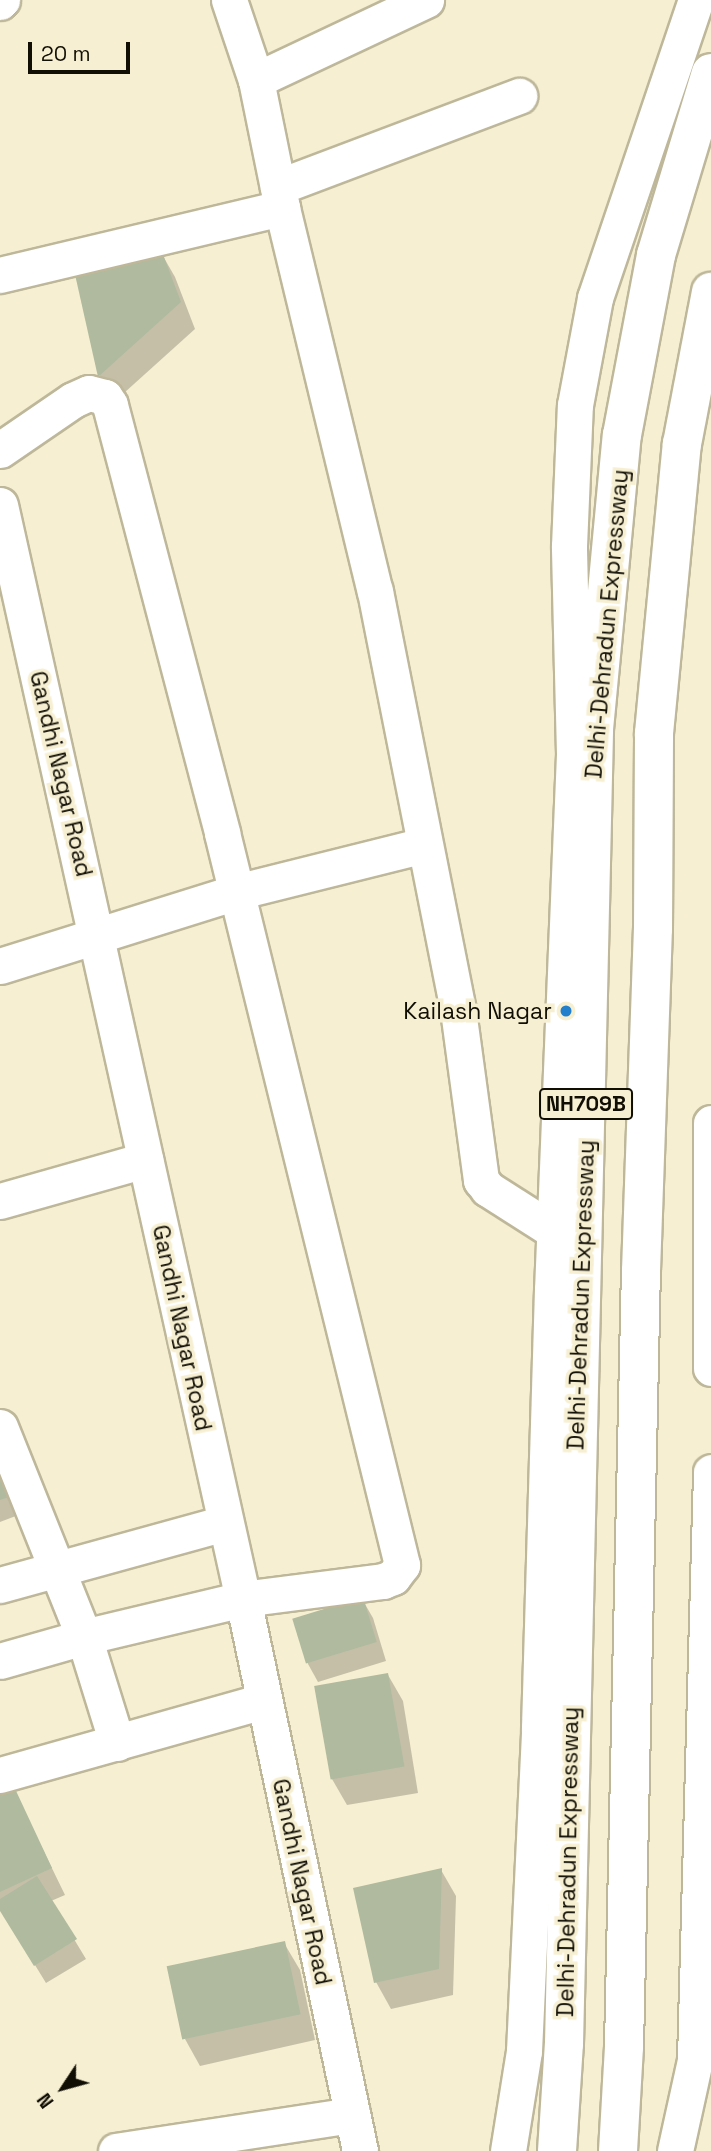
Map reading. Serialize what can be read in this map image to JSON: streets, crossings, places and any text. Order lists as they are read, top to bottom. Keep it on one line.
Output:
{"streets":{"highway":["Delhi-Dehradun Expressway","NH709B"],"street":["Gandhi Nagar Road"]},"places":["Kailash Nagar"],"scale_bar":"20 m","north":"bottom left"}
